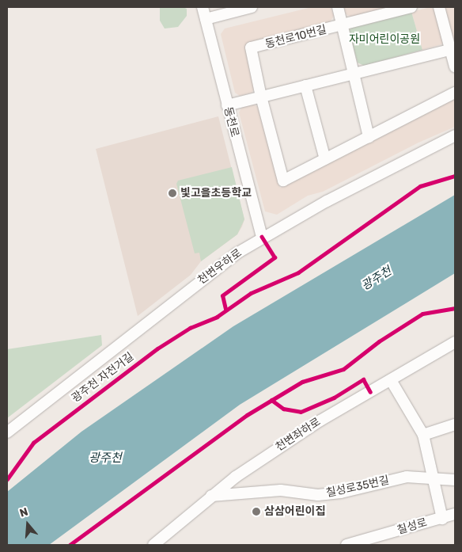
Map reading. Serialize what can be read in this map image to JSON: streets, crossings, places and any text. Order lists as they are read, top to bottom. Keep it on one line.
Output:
{"streets":{"street":["동천로10번길","동천로","천변우하로","천변좌하로","칠성로35번길","칠성로"],"cycle path":["광주천 자전거길"]},"crossings":[["동천로","천변우하로"],["천변좌하로","칠성로35번길"]],"water":["광주천"],"parks":["자미어린이공원"],"places":["빛고을초등학교","삼삼어린이집"],"north":"top"}
